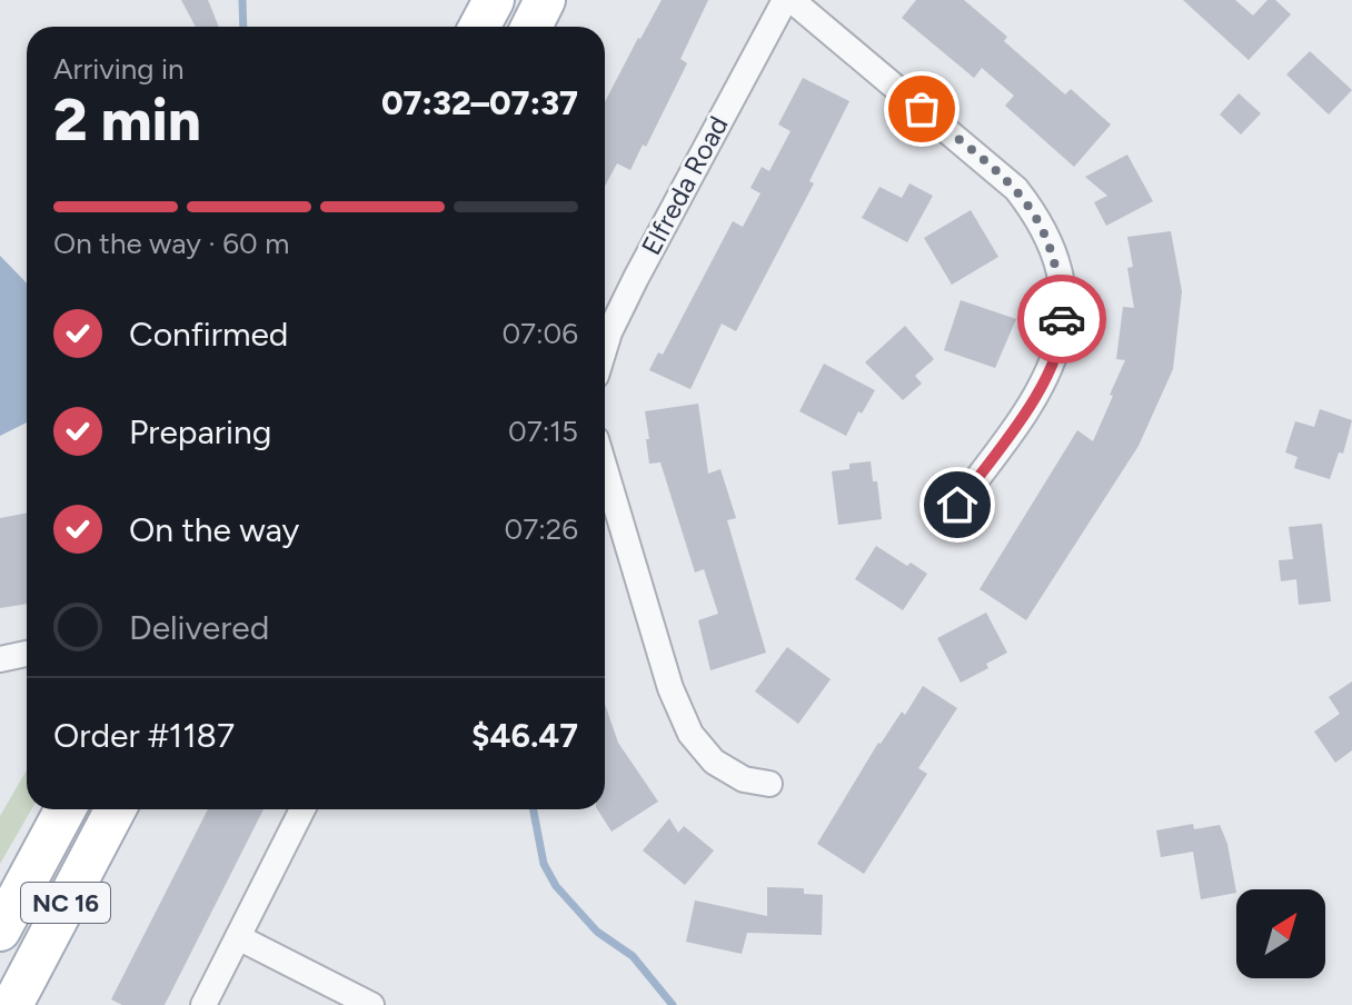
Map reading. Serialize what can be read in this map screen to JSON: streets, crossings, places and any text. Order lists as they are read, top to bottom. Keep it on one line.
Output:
{"streets":{"main road":["NC 16"],"street":["Elfreda Road"]},"north":"top right","page":{"heading":["2 min","Arriving in","07:32–07:37"],"panel":["Order #1187","$46.47"],"bar":"On the way · 60 m","list":[["Confirmed","07:06"],["Preparing","07:15"],["On the way","07:26"],"Delivered"]}}
